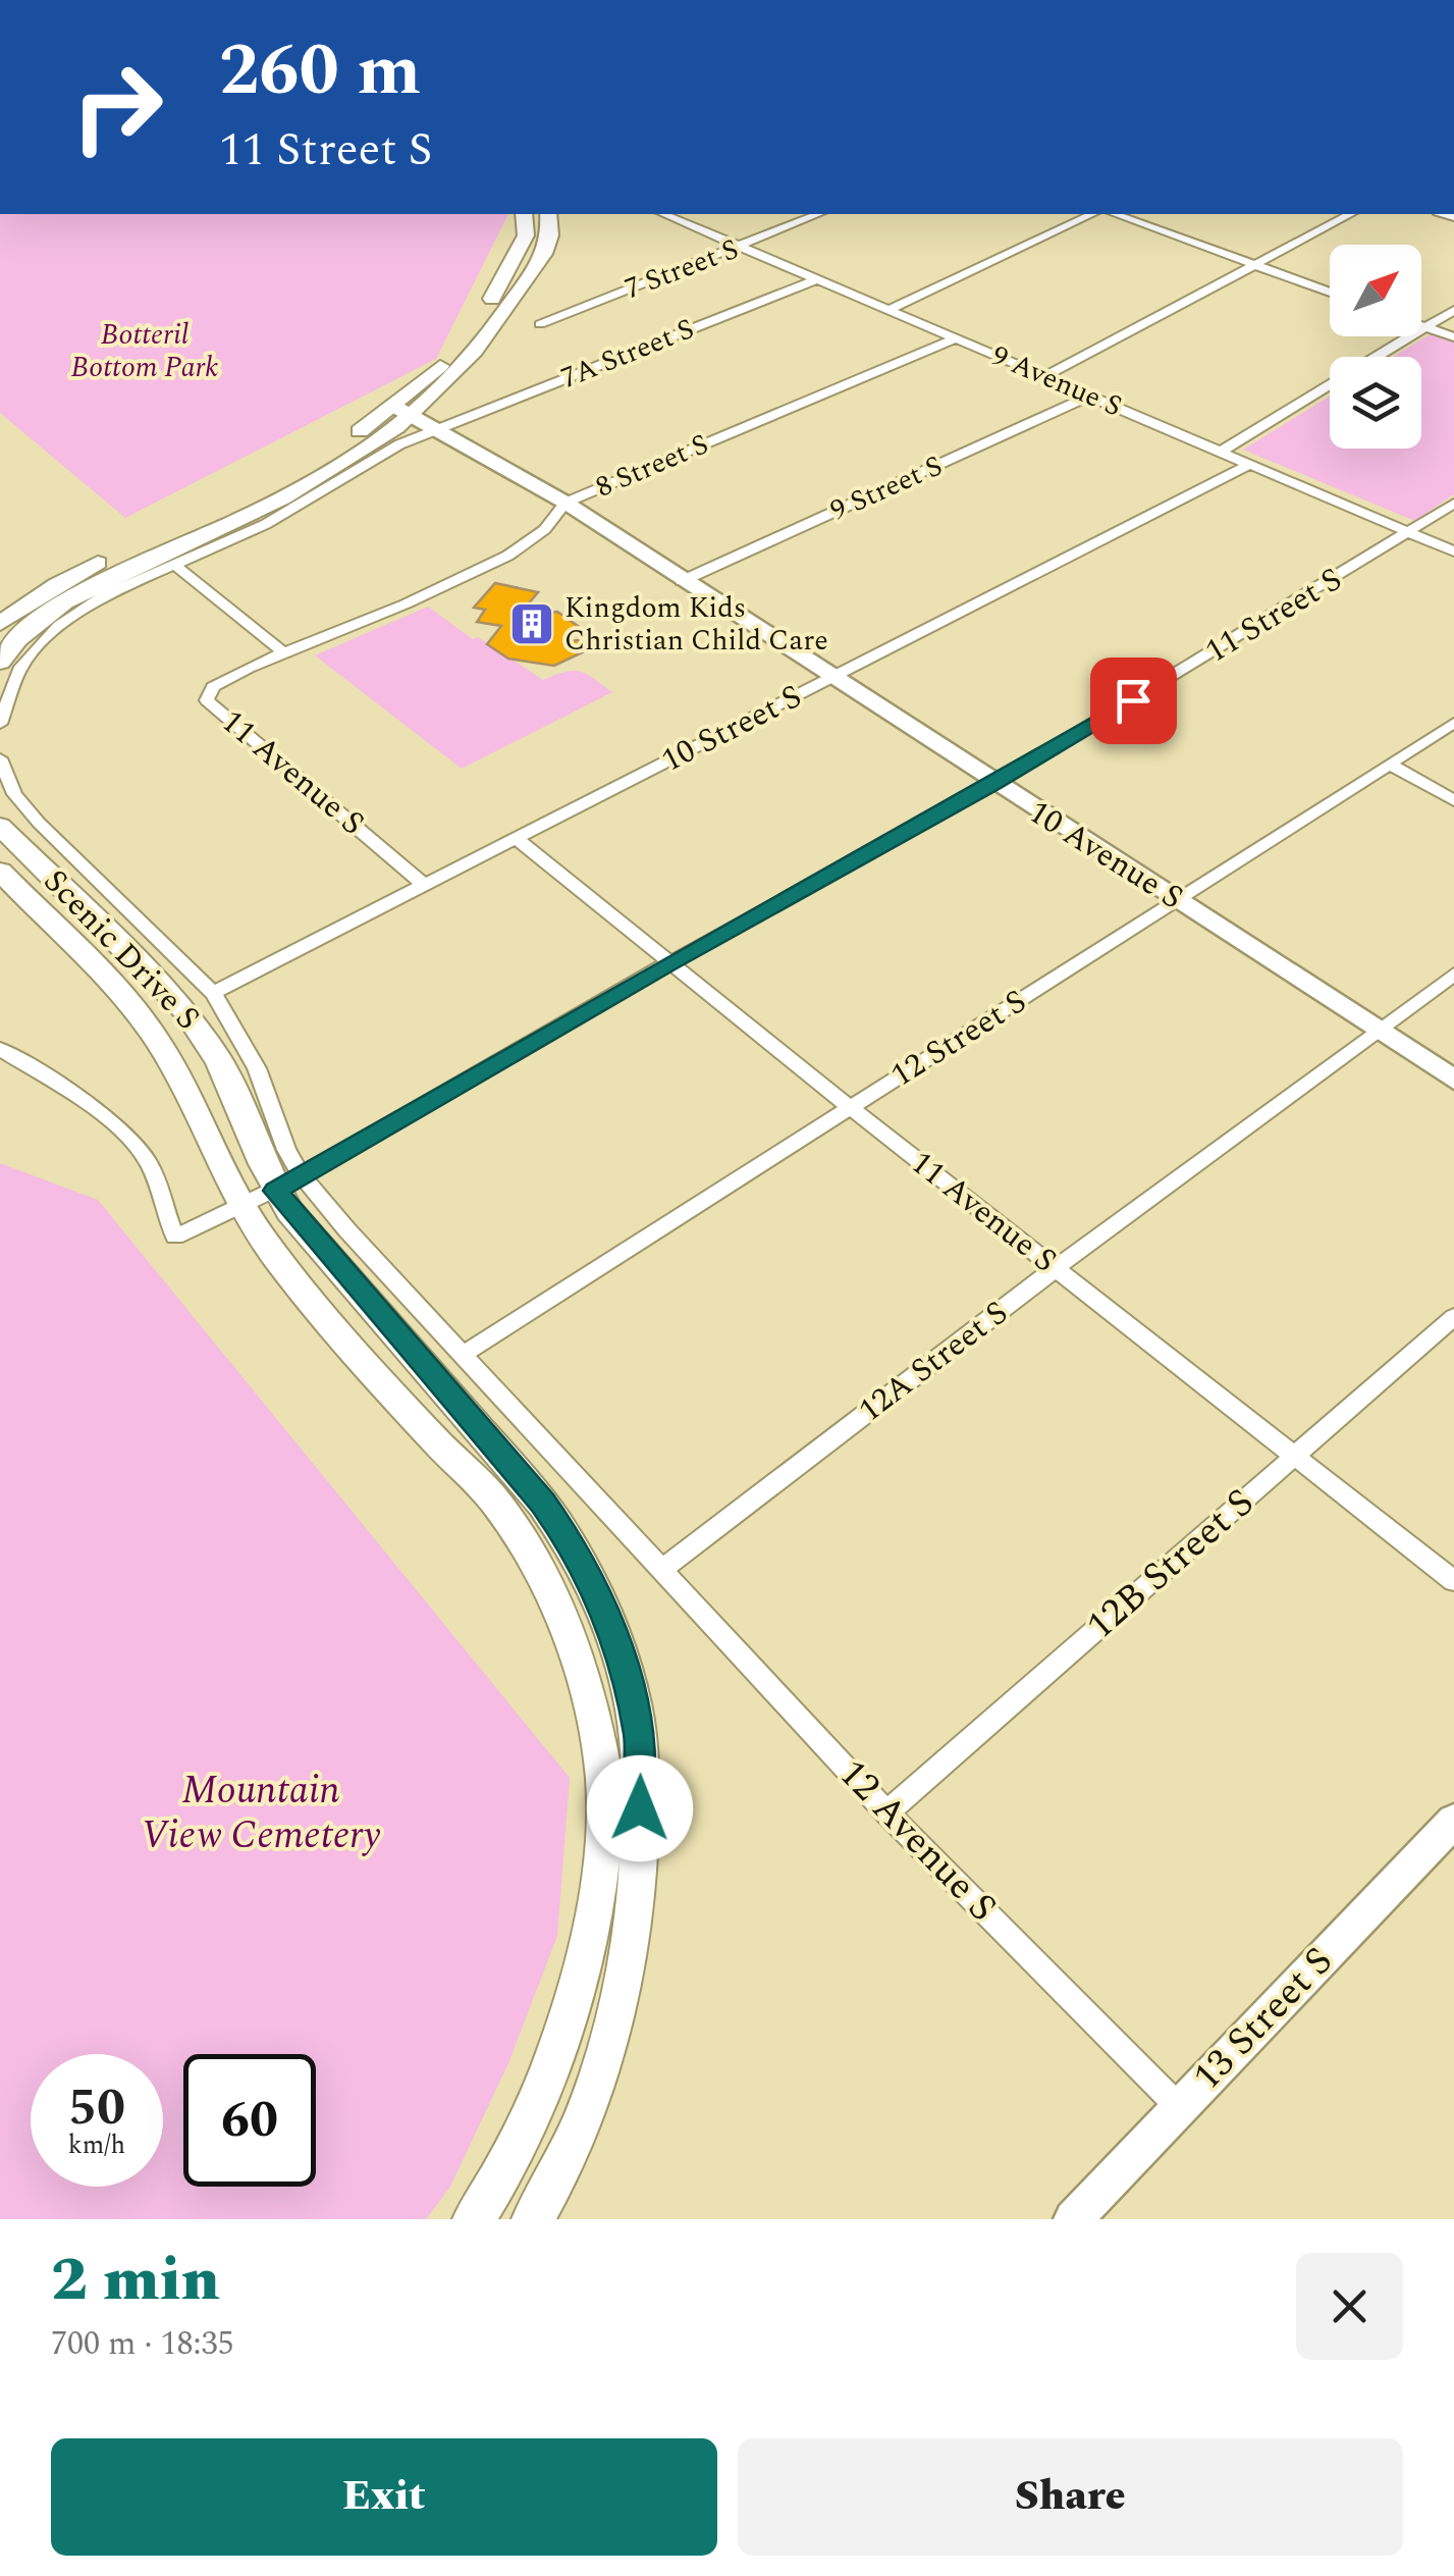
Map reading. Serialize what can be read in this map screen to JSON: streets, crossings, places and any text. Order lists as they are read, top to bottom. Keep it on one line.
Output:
{"streets":{"main road":["Scenic Drive S"],"street":["7 Street S","7A Street S","9 Avenue S","8 Street S","9 Street S","11 Street S","10 Street S","11 Avenue S","10 Avenue S","12 Street S","12A Street S","12B Street S","12 Avenue S","13 Street S"]},"crossings":[["7 Street S","9 Avenue S"],["7A Street S","9 Avenue S"],["7A Street S","10 Avenue S"],["9 Avenue S","8 Street S"],["9 Avenue S","9 Street S"],["9 Avenue S","11 Street S"],["9 Avenue S","10 Street S"],["8 Street S","11 Avenue S"],["8 Street S","10 Avenue S"],["9 Street S","10 Avenue S"],["11 Street S","11 Avenue S"],["11 Street S","10 Avenue S"],["11 Street S","Scenic Drive S"],["10 Street S","11 Avenue S"],["10 Street S","10 Avenue S"],["10 Street S","Scenic Drive S"],["11 Avenue S","12 Street S"],["11 Avenue S","12A Street S"],["11 Avenue S","12B Street S"],["10 Avenue S","12 Street S"],["10 Avenue S","12A Street S"],["Scenic Drive S","12 Street S"],["Scenic Drive S","12A Street S"],["Scenic Drive S","12 Avenue S"],["12A Street S","12 Avenue S"],["12B Street S","12 Avenue S"],["12 Avenue S","13 Street S"]],"parks":["Botteril Bottom Park","Mountain View Cemetery"],"places":{"building":["Kingdom Kids Christian Child Care"]},"north":"top right","page":{"turn":["260 m","11 Street S"],"speed":"50 km/h","limit":"60","heading":["2 min","700 m · 18:35"],"buttons":["Exit","Share"]}}
